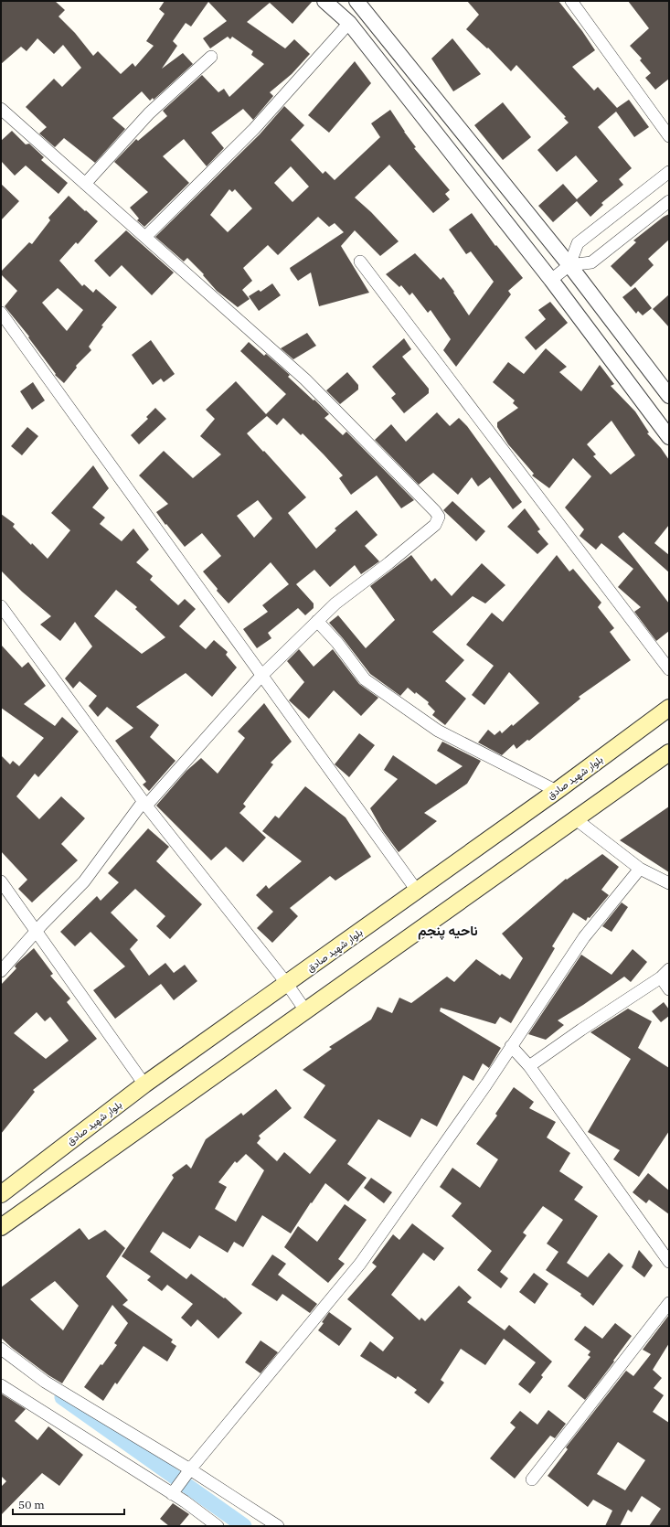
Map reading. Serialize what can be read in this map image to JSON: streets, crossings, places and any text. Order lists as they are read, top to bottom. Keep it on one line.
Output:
{"streets":{"main road":["بلوار شهید صادق"]},"districts":["ناحیه پنجم"],"scale_bar":"50 m"}
